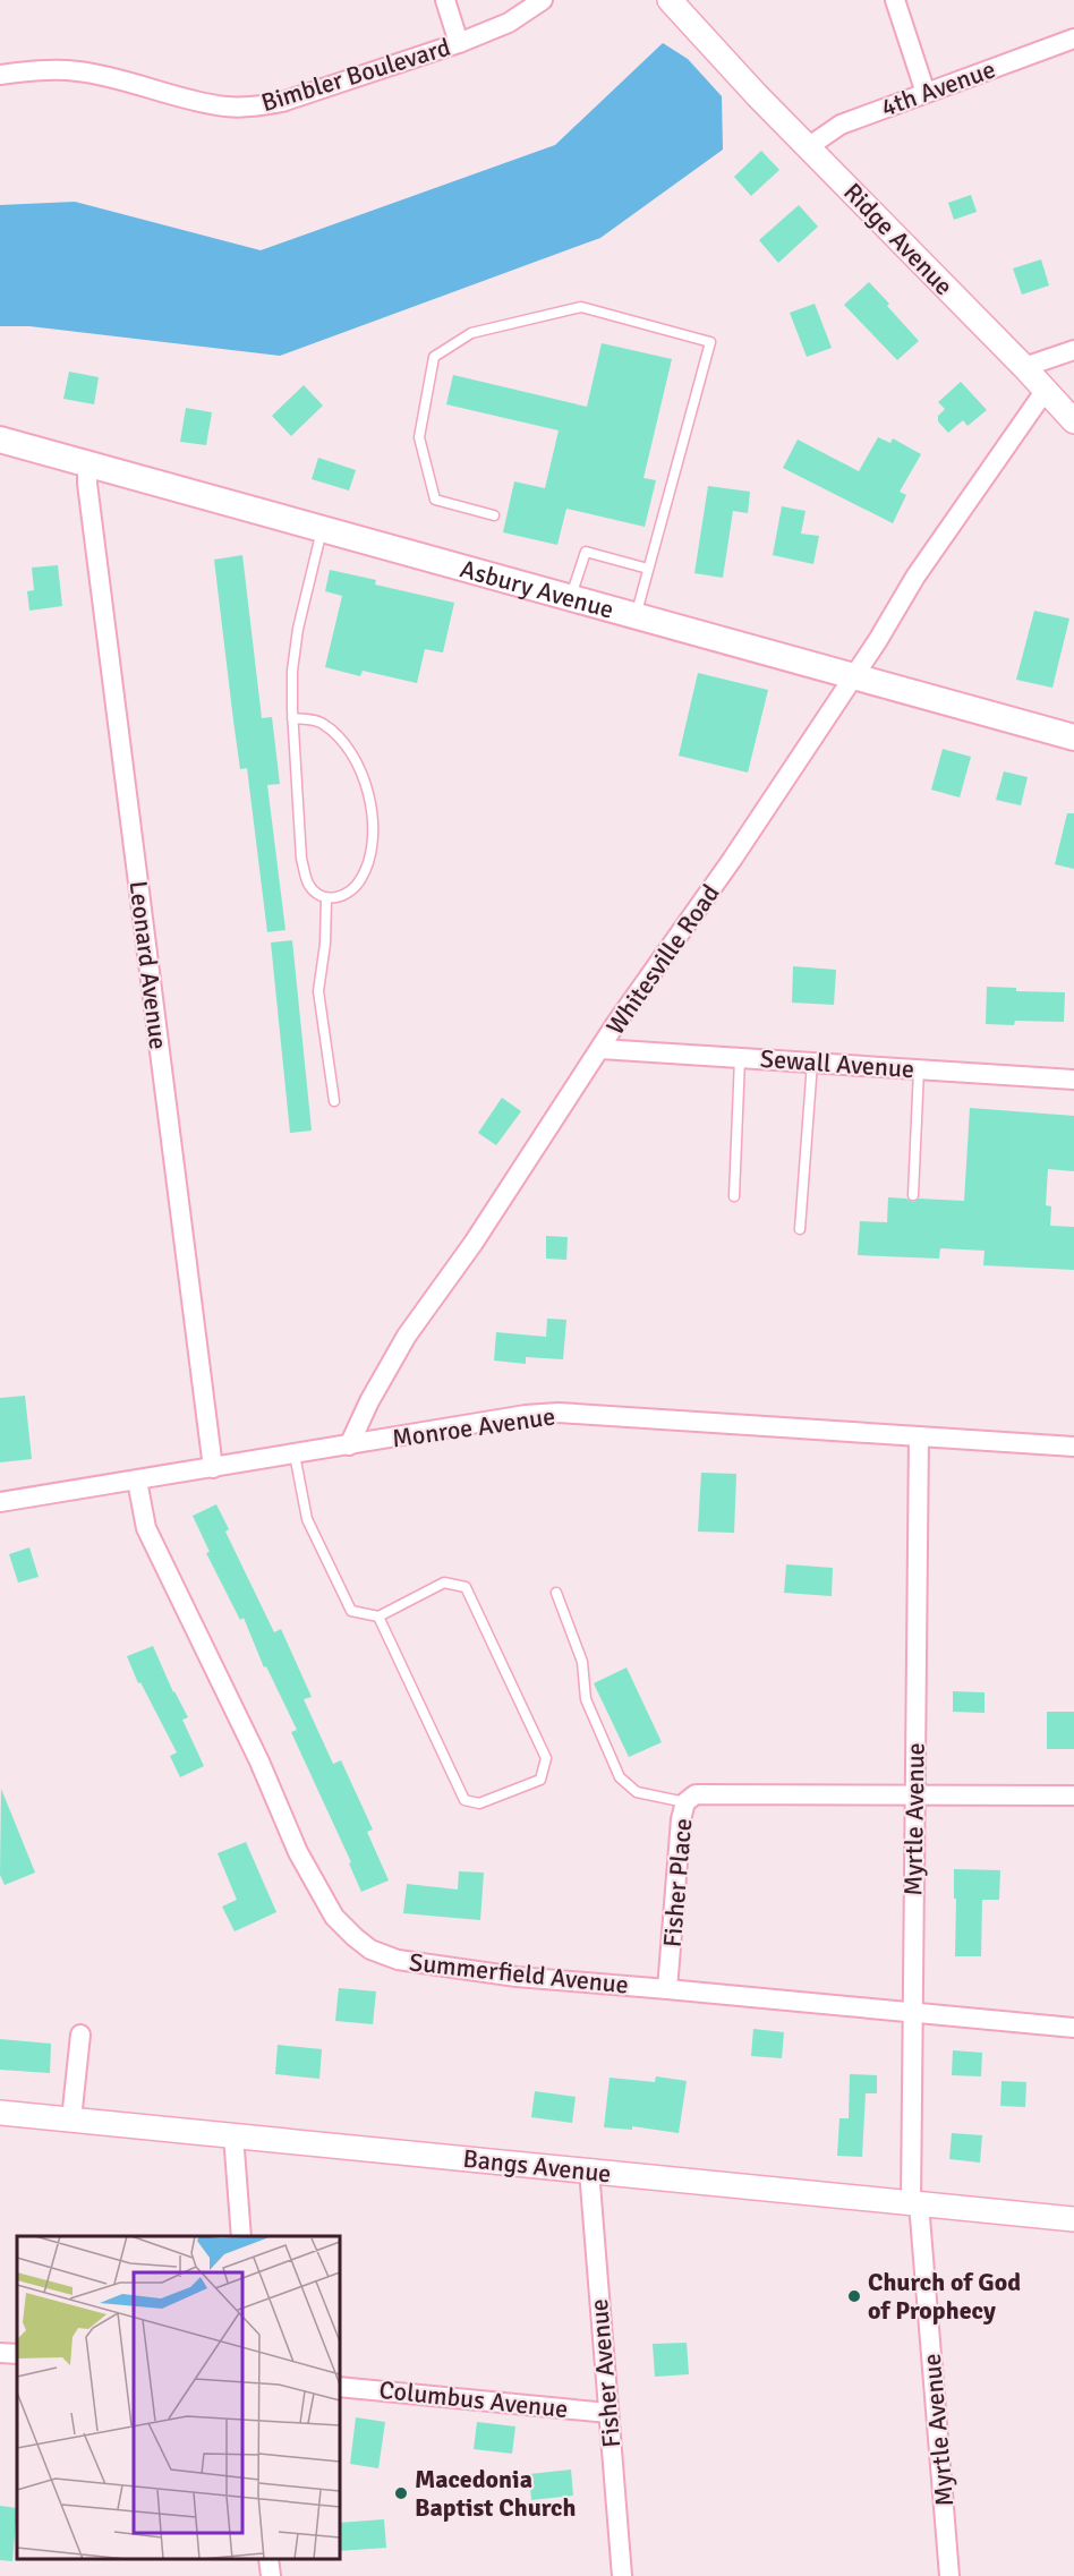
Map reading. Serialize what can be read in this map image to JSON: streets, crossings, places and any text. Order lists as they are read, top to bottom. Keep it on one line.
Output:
{"streets":{"main road":["Asbury Avenue"],"street":["Bimbler Boulevard","4th Avenue","Ridge Avenue","Whitesville Road","Leonard Avenue","Sewall Avenue","Monroe Avenue","Myrtle Avenue","Fisher Place","Summerfield Avenue","Bangs Avenue","Fisher Avenue","Columbus Avenue"]},"crossings":[["4th Avenue","Ridge Avenue"],["Ridge Avenue","Whitesville Road"],["Asbury Avenue","Whitesville Road"],["Asbury Avenue","Leonard Avenue"],["Whitesville Road","Sewall Avenue"],["Whitesville Road","Monroe Avenue"],["Leonard Avenue","Monroe Avenue"],["Monroe Avenue","Myrtle Avenue"],["Monroe Avenue","Summerfield Avenue"],["Myrtle Avenue","Fisher Place"],["Myrtle Avenue","Summerfield Avenue"],["Myrtle Avenue","Bangs Avenue"],["Fisher Place","Summerfield Avenue"],["Bangs Avenue","Fisher Avenue"],["Fisher Avenue","Columbus Avenue"]],"places":["Church of God of Prophecy","Macedonia Baptist Church"]}
